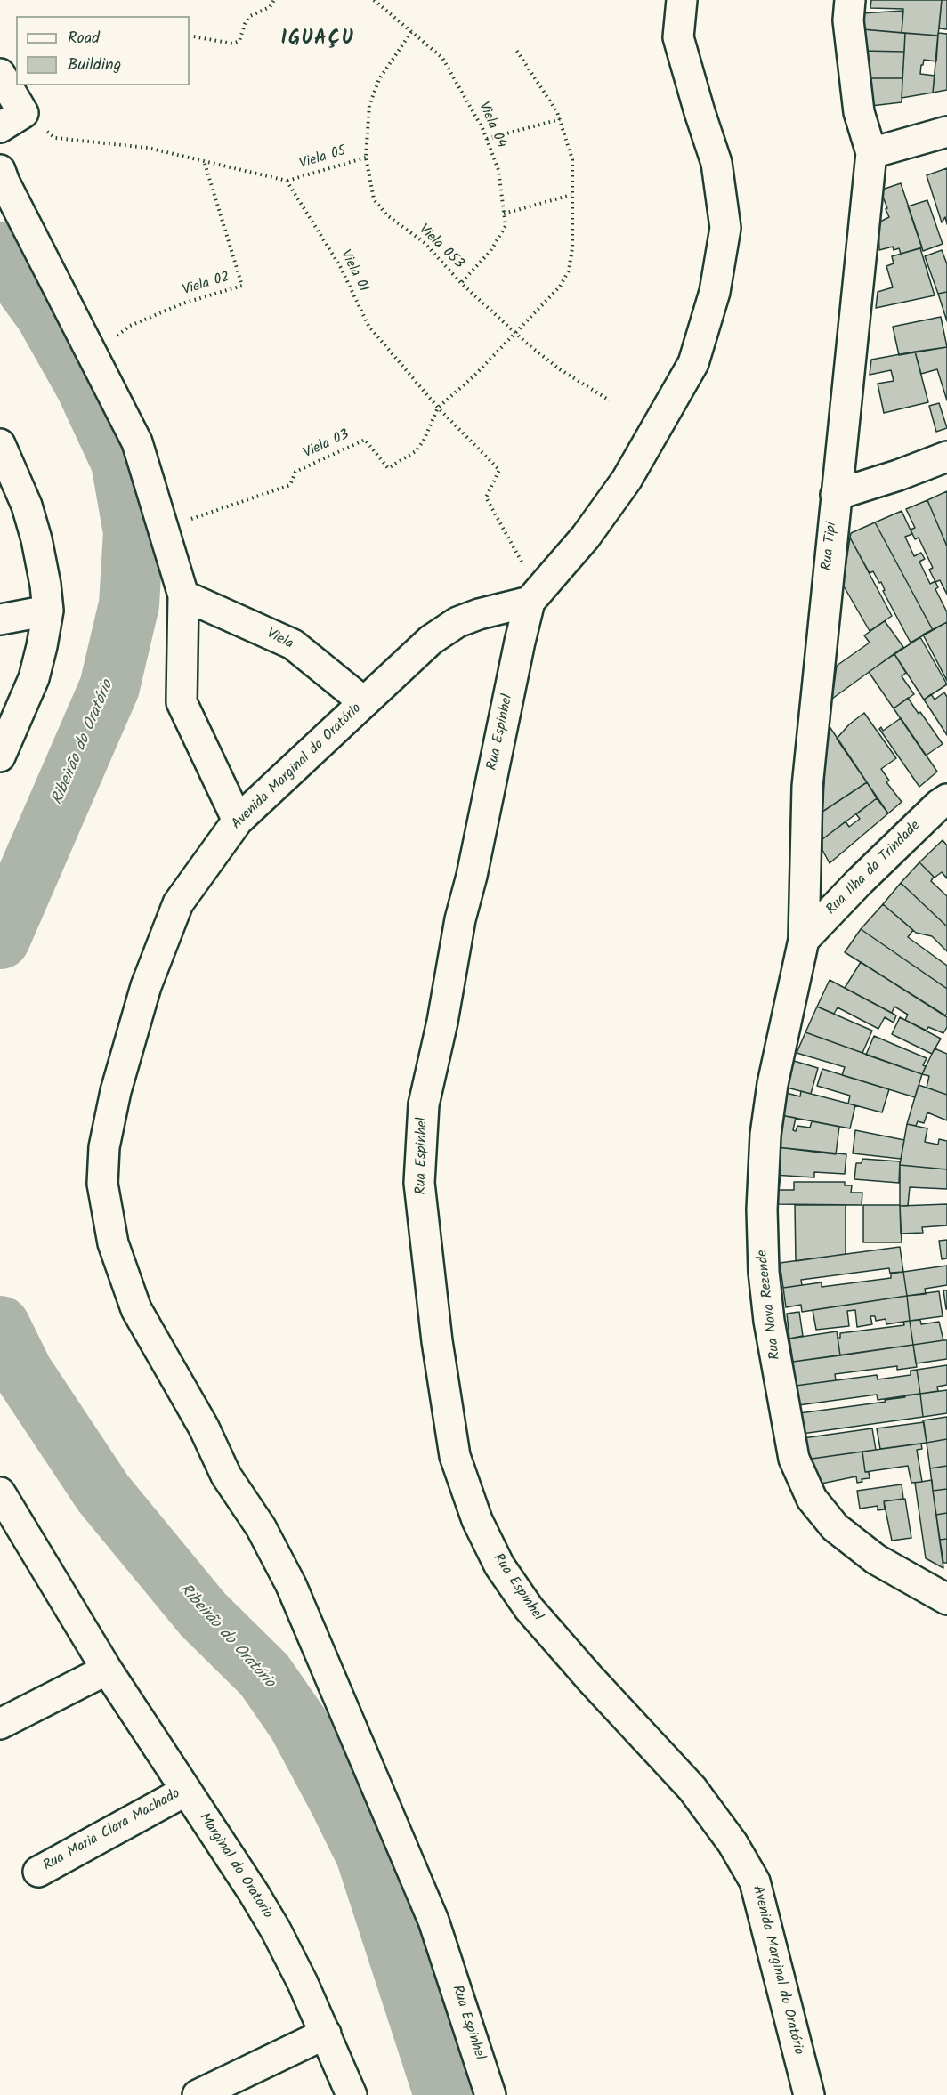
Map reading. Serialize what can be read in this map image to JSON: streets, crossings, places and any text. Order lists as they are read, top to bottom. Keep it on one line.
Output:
{"streets":{"street":["Rua Tipi","Viela","Rua Espinhel","Avenida Marginal do Oratório","Rua Ilha da Trindade","Rua Nova Rezende","Rua Maria Clara Machado","Marginal do Oratorio"],"path":["Viela 04","Viela 05","Viela 053","Viela 01","Viela 02","Viela 03"]},"crossings":[["Viela 04","Viela 053"],["Viela 05","Viela 053"],["Viela 05","Viela 01"],["Viela 01","Viela 03"],["Viela 01","Rua Espinhel"],["Viela 01","Avenida Marginal do Oratório"],["Rua Tipi","Rua Ilha da Trindade"],["Rua Tipi","Rua Nova Rezende"],["Viela","Avenida Marginal do Oratório"],["Rua Espinhel","Avenida Marginal do Oratório"],["Rua Ilha da Trindade","Rua Nova Rezende"],["Rua Maria Clara Machado","Marginal do Oratorio"]],"districts":["IGUAÇU"],"water":["Ribeirão do Oratório"],"legend":["Road","Building"]}
